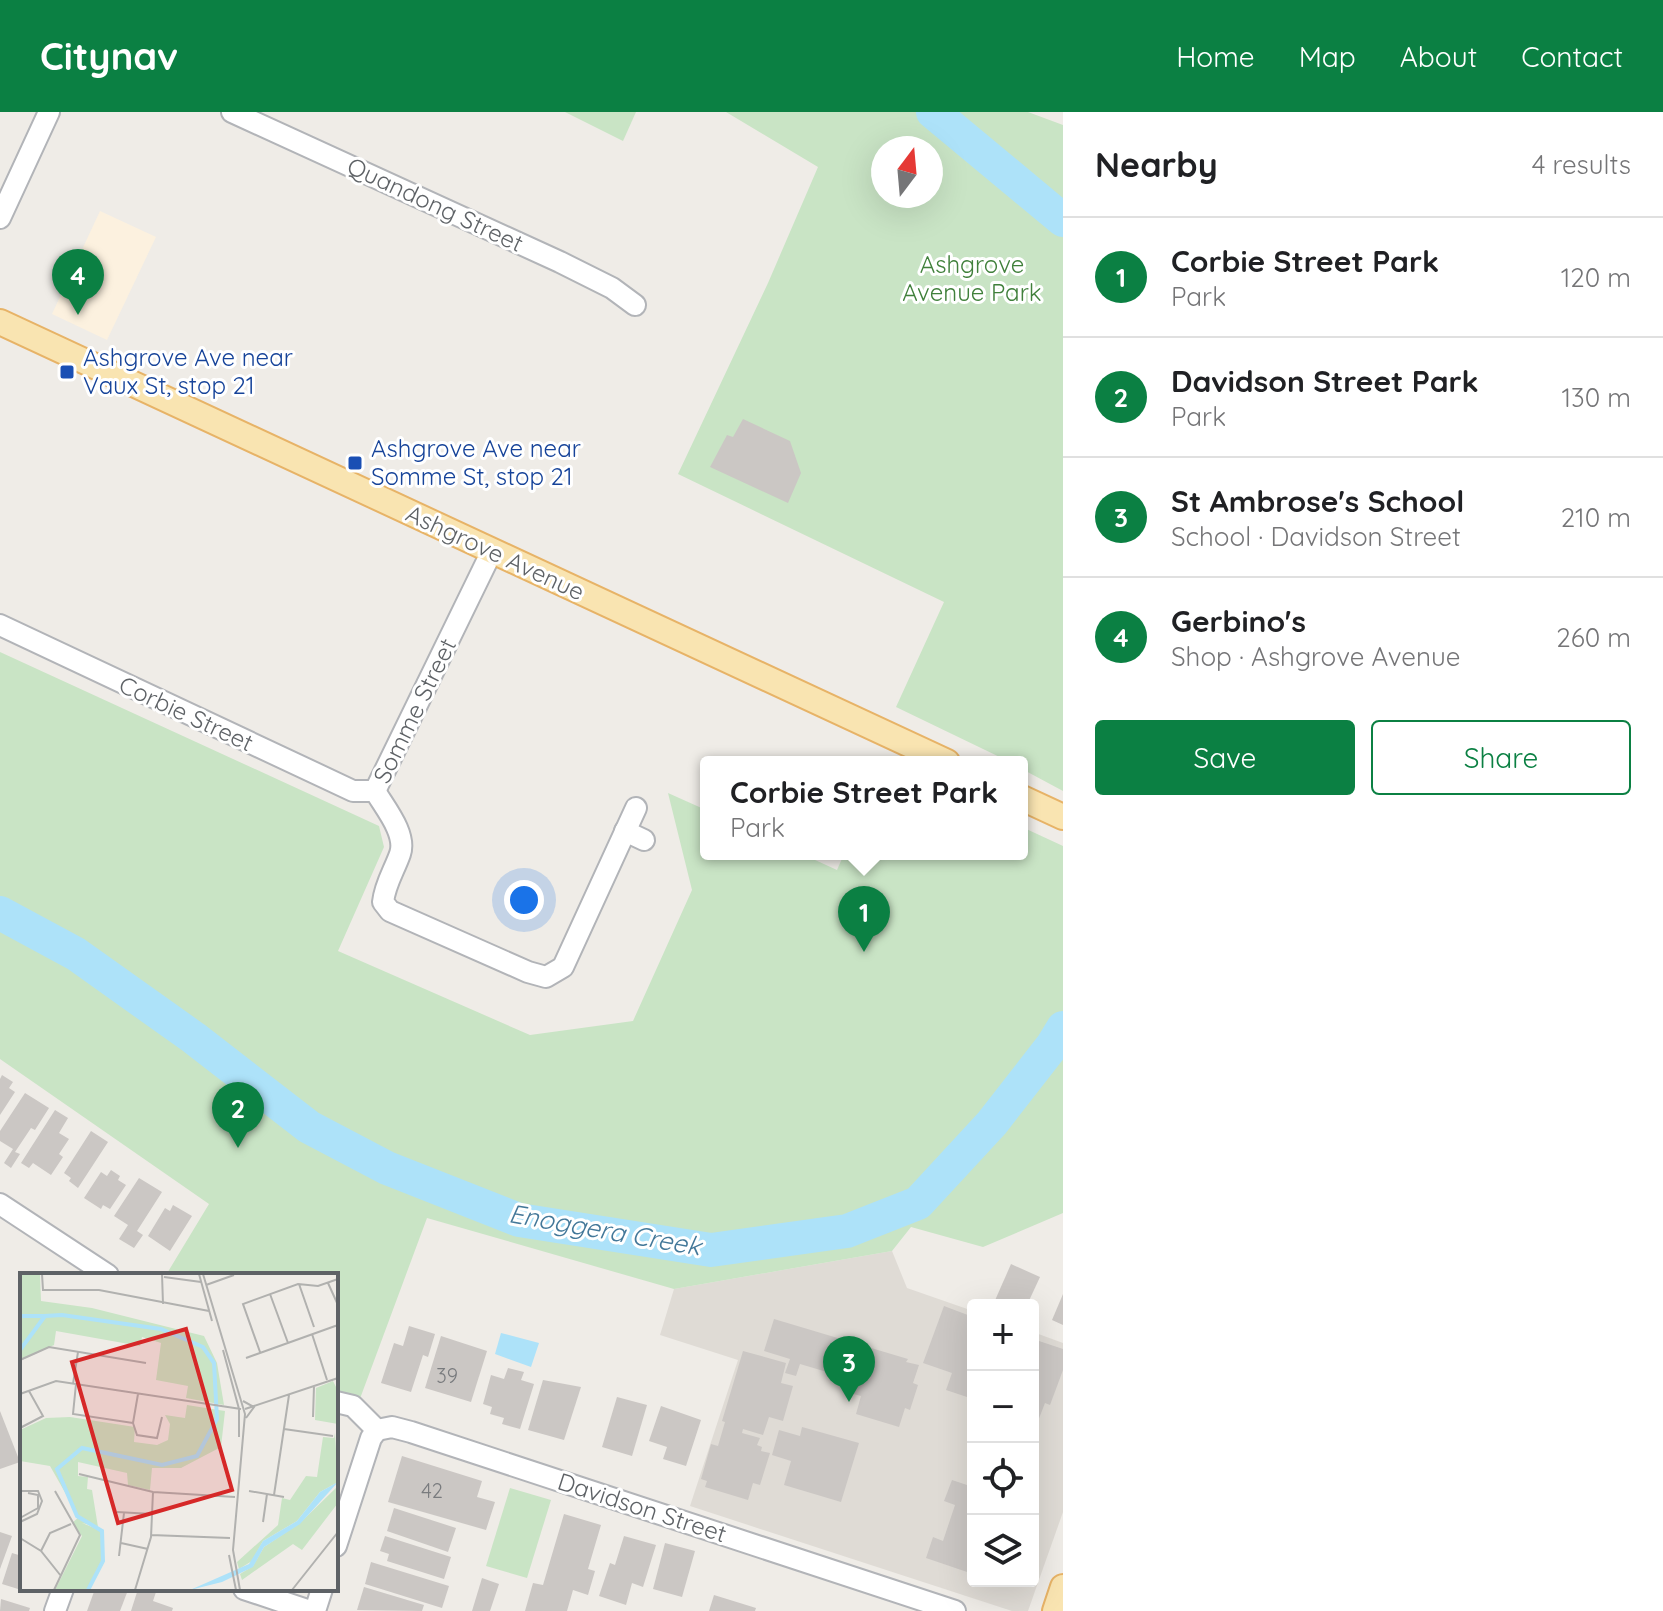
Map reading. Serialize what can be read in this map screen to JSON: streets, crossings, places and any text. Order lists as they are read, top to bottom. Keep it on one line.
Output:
{"streets":{"main road":["Ashgrove Avenue"],"street":["Quandong Street","Somme Street","Corbie Street","Davidson Street"]},"crossings":[["Ashgrove Avenue","Somme Street"],["Somme Street","Corbie Street"]],"water":["Enoggera Creek"],"parks":["Ashgrove Avenue Park"],"places":{"transit":["Ashgrove Ave near Vaux St, stop 21","Ashgrove Ave near Somme St, stop 21"]},"house_numbers":["39","42"],"north":"top","page":{"header":"Citynav","nav":["Home","Map","About","Contact"],"heading":["Nearby","4 results"],"list":[{"mark":"1","name":"Corbie Street Park","note":"Park","value":"120 m"},{"mark":"2","name":"Davidson Street Park","note":"Park","value":"130 m"},{"mark":"3","name":"St Ambrose's School","note":"School · Davidson Street","value":"210 m"},{"mark":"4","name":"Gerbino's","note":"Shop · Ashgrove Avenue","value":"260 m"}],"pins":["4","1","2","3"],"buttons":["Save","Share"],"popup":["Corbie Street Park","Park"],"map_buttons":["+","−"]}}
